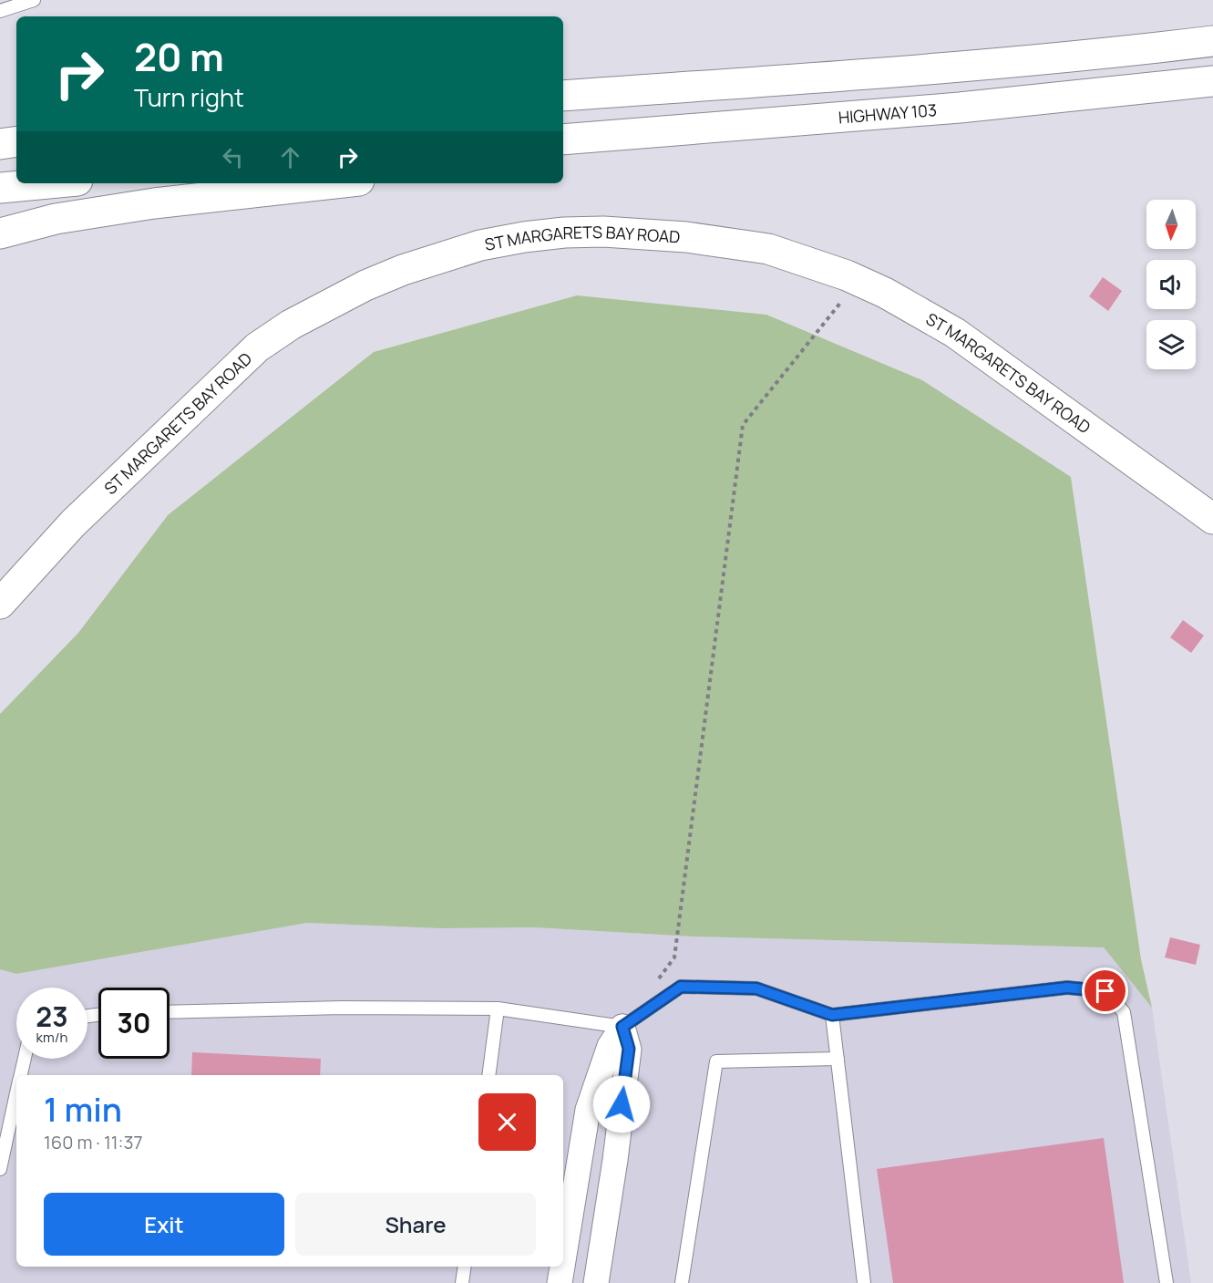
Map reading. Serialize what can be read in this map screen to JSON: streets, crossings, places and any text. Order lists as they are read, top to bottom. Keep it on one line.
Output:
{"streets":{"main road":["HIGHWAY 103","ST MARGARETS BAY ROAD"]},"north":"bottom","page":{"turn":["20 m","Turn right"],"speed":"23 km/h","limit":"30","heading":["1 min","160 m · 11:37"],"buttons":["Exit","Share"]}}
